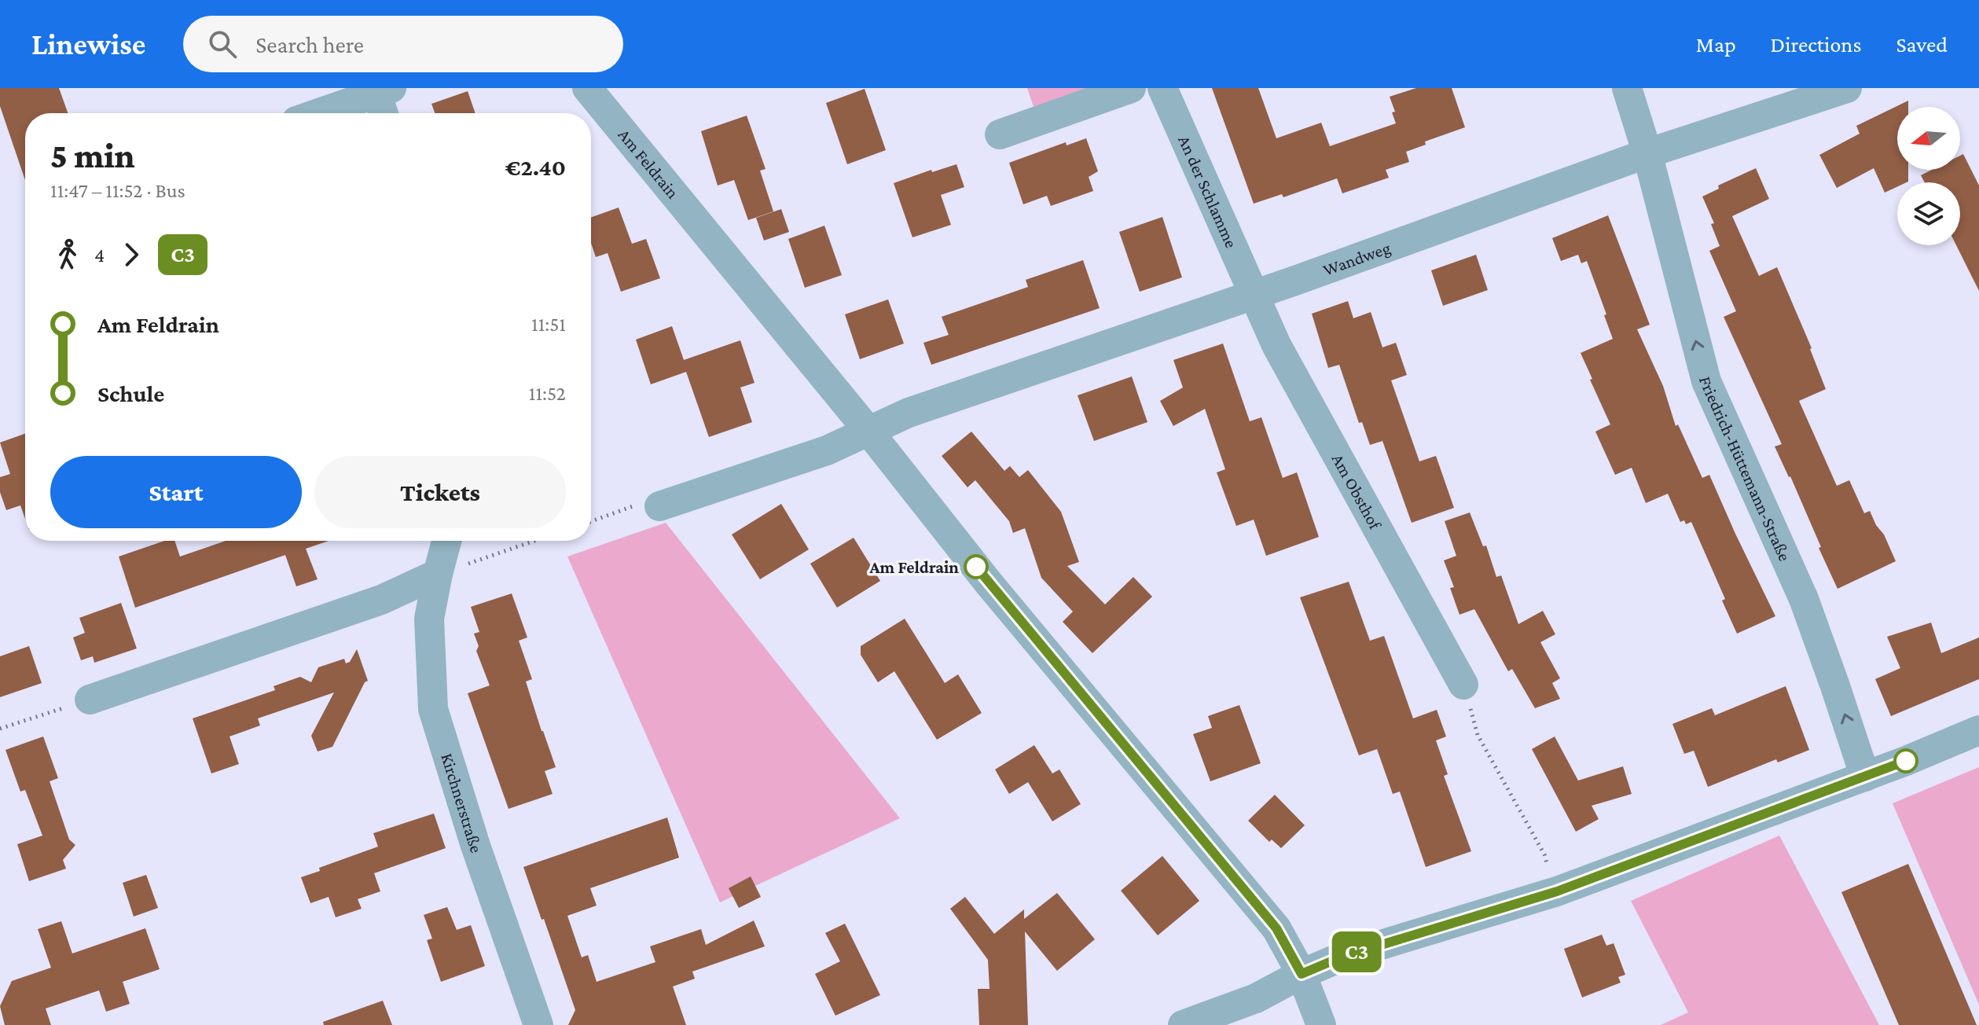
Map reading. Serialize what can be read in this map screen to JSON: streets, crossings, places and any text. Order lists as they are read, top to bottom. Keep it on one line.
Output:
{"streets":{"street":["Am Feldrain","An der Schlamme","Wandweg","Friedrich-Hüttemann-Straße","Am Obsthof","Kirchnerstraße"]},"crossings":[["Am Feldrain","Wandweg"],["An der Schlamme","Wandweg"],["An der Schlamme","Am Obsthof"],["Wandweg","Friedrich-Hüttemann-Straße"],["Wandweg","Am Obsthof"]],"one_way":["Friedrich-Hüttemann-Straße"],"places":["Am Feldrain"],"lines":["bus line C3"],"north":"left","page":{"header":"Linewise","search":"Search here","nav":["Map","Directions","Saved"],"on_map":"C3","heading":["5 min","11:47 – 11:52 · Bus","€2.40"],"legs":["4","C3"],"list":[{"name":"Am Feldrain","value":"11:51"},{"name":"Schule","value":"11:52"}],"buttons":["Start","Tickets"]}}
